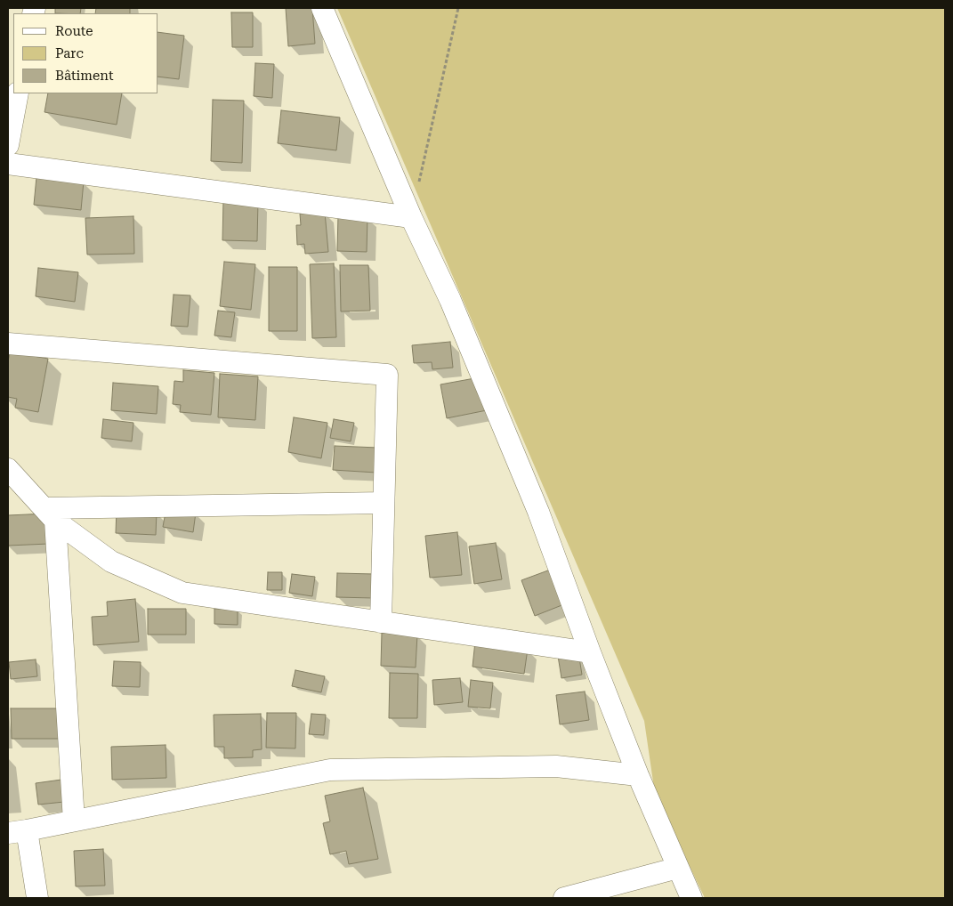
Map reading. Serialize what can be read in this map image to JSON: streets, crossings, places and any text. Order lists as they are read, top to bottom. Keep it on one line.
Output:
{"legend":["Route","Parc","Bâtiment"]}
